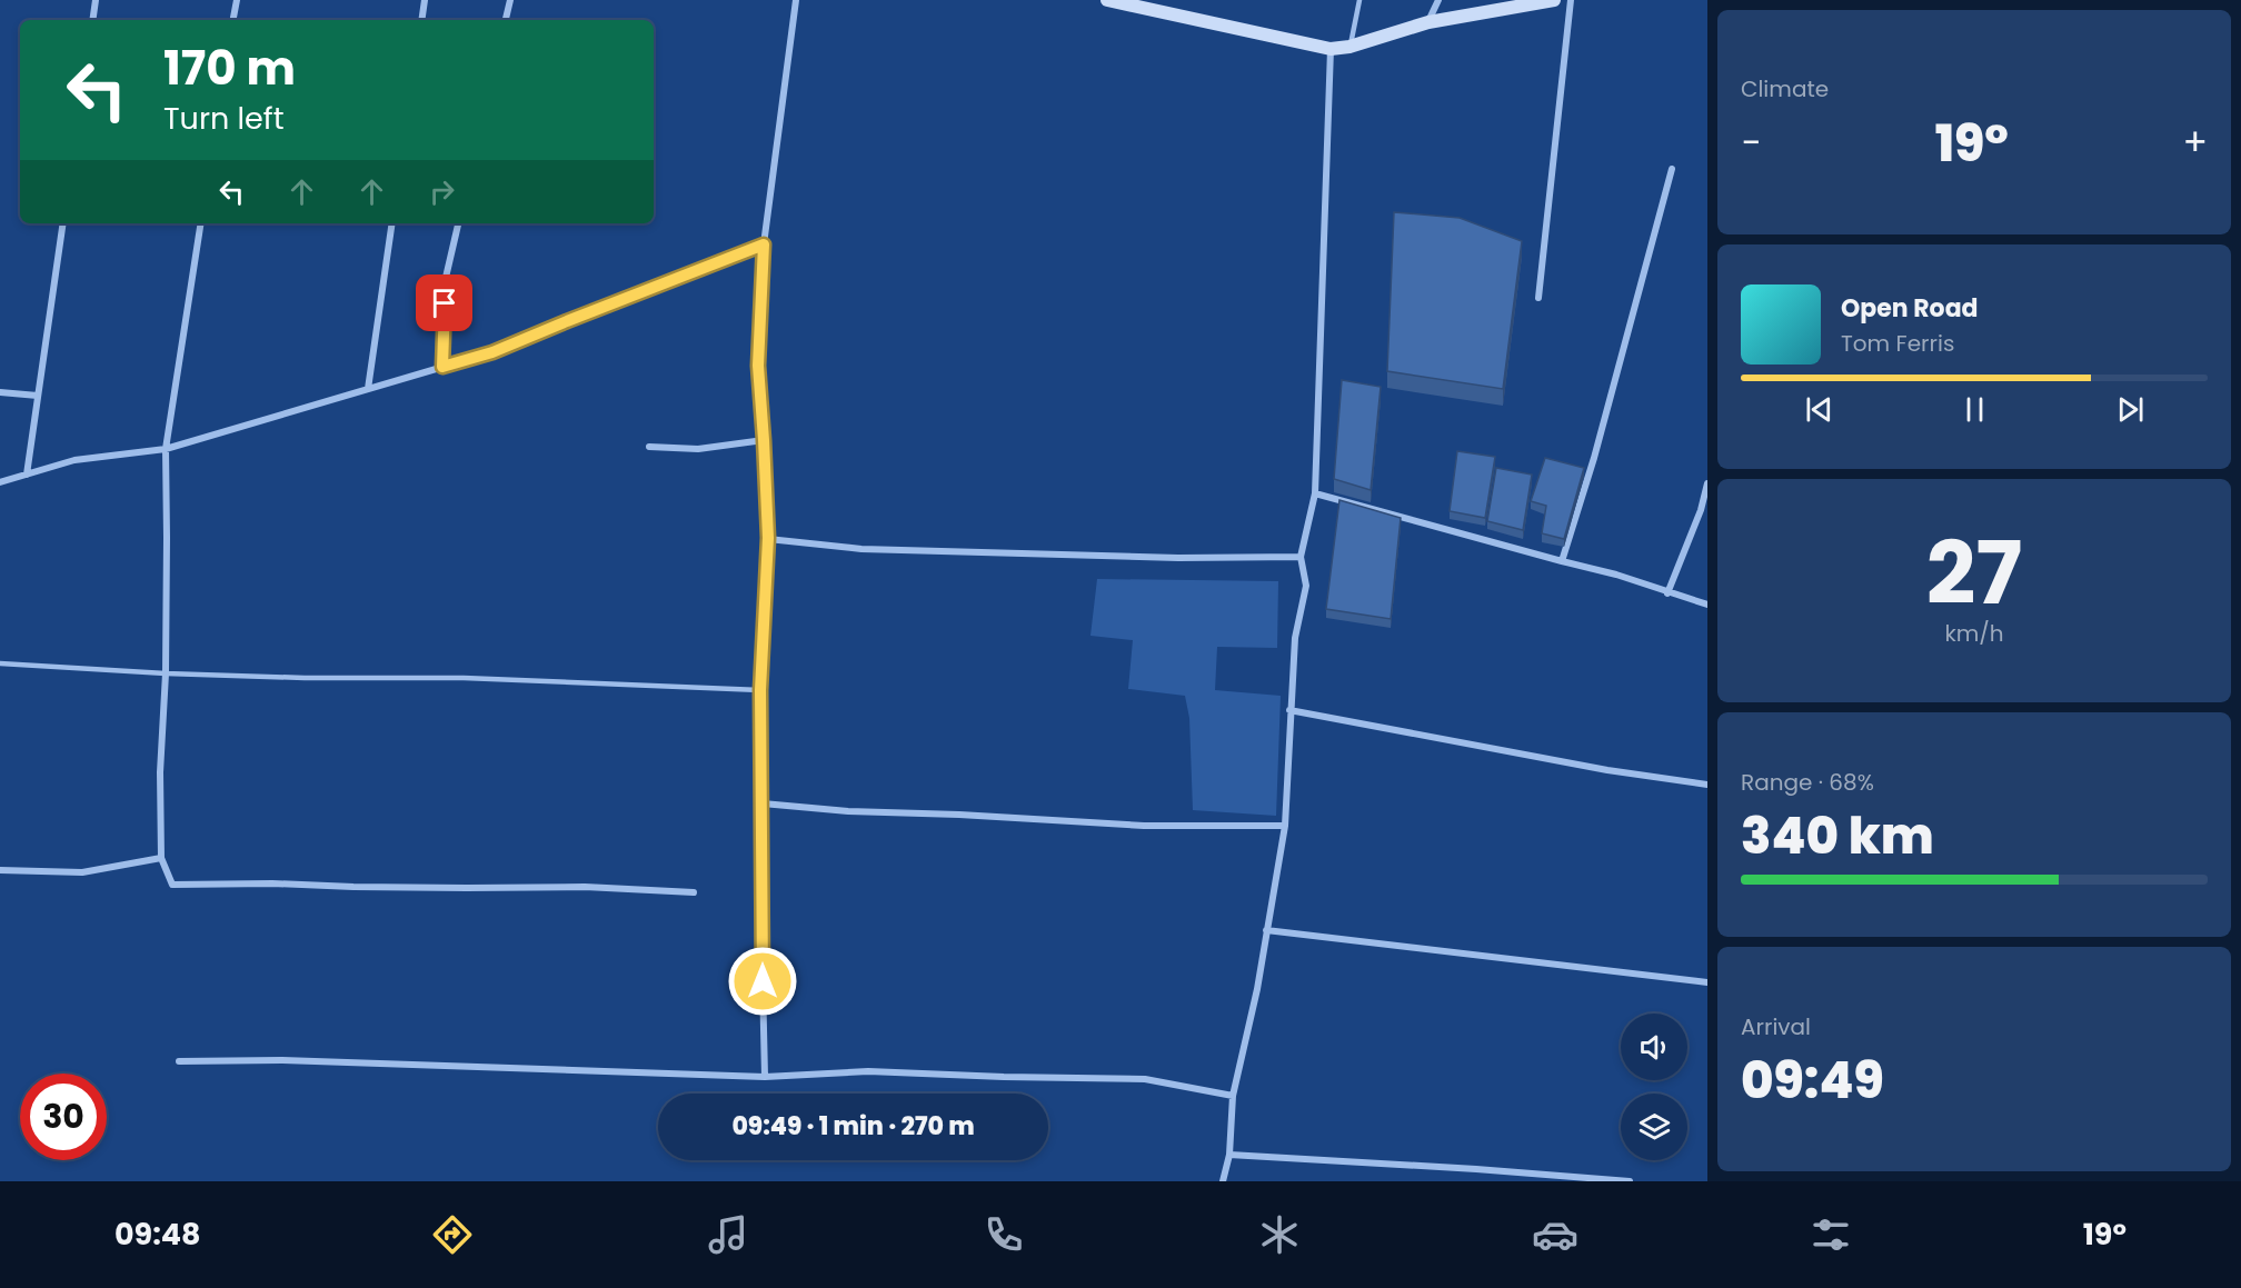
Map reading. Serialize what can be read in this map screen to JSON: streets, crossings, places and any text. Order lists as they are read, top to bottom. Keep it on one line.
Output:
{"page":{"tile":["Climate",["27","km/h"],["Range · 68%","340 km"],["Arrival","09:49"]],"turn":["170 m","Turn left"],"heat":["−","19°","+"],"song":["Open Road","Tom Ferris"],"limit":"30","trip":"09:49 · 1 min · 270 m","tabs":["09:48","19°"]}}
